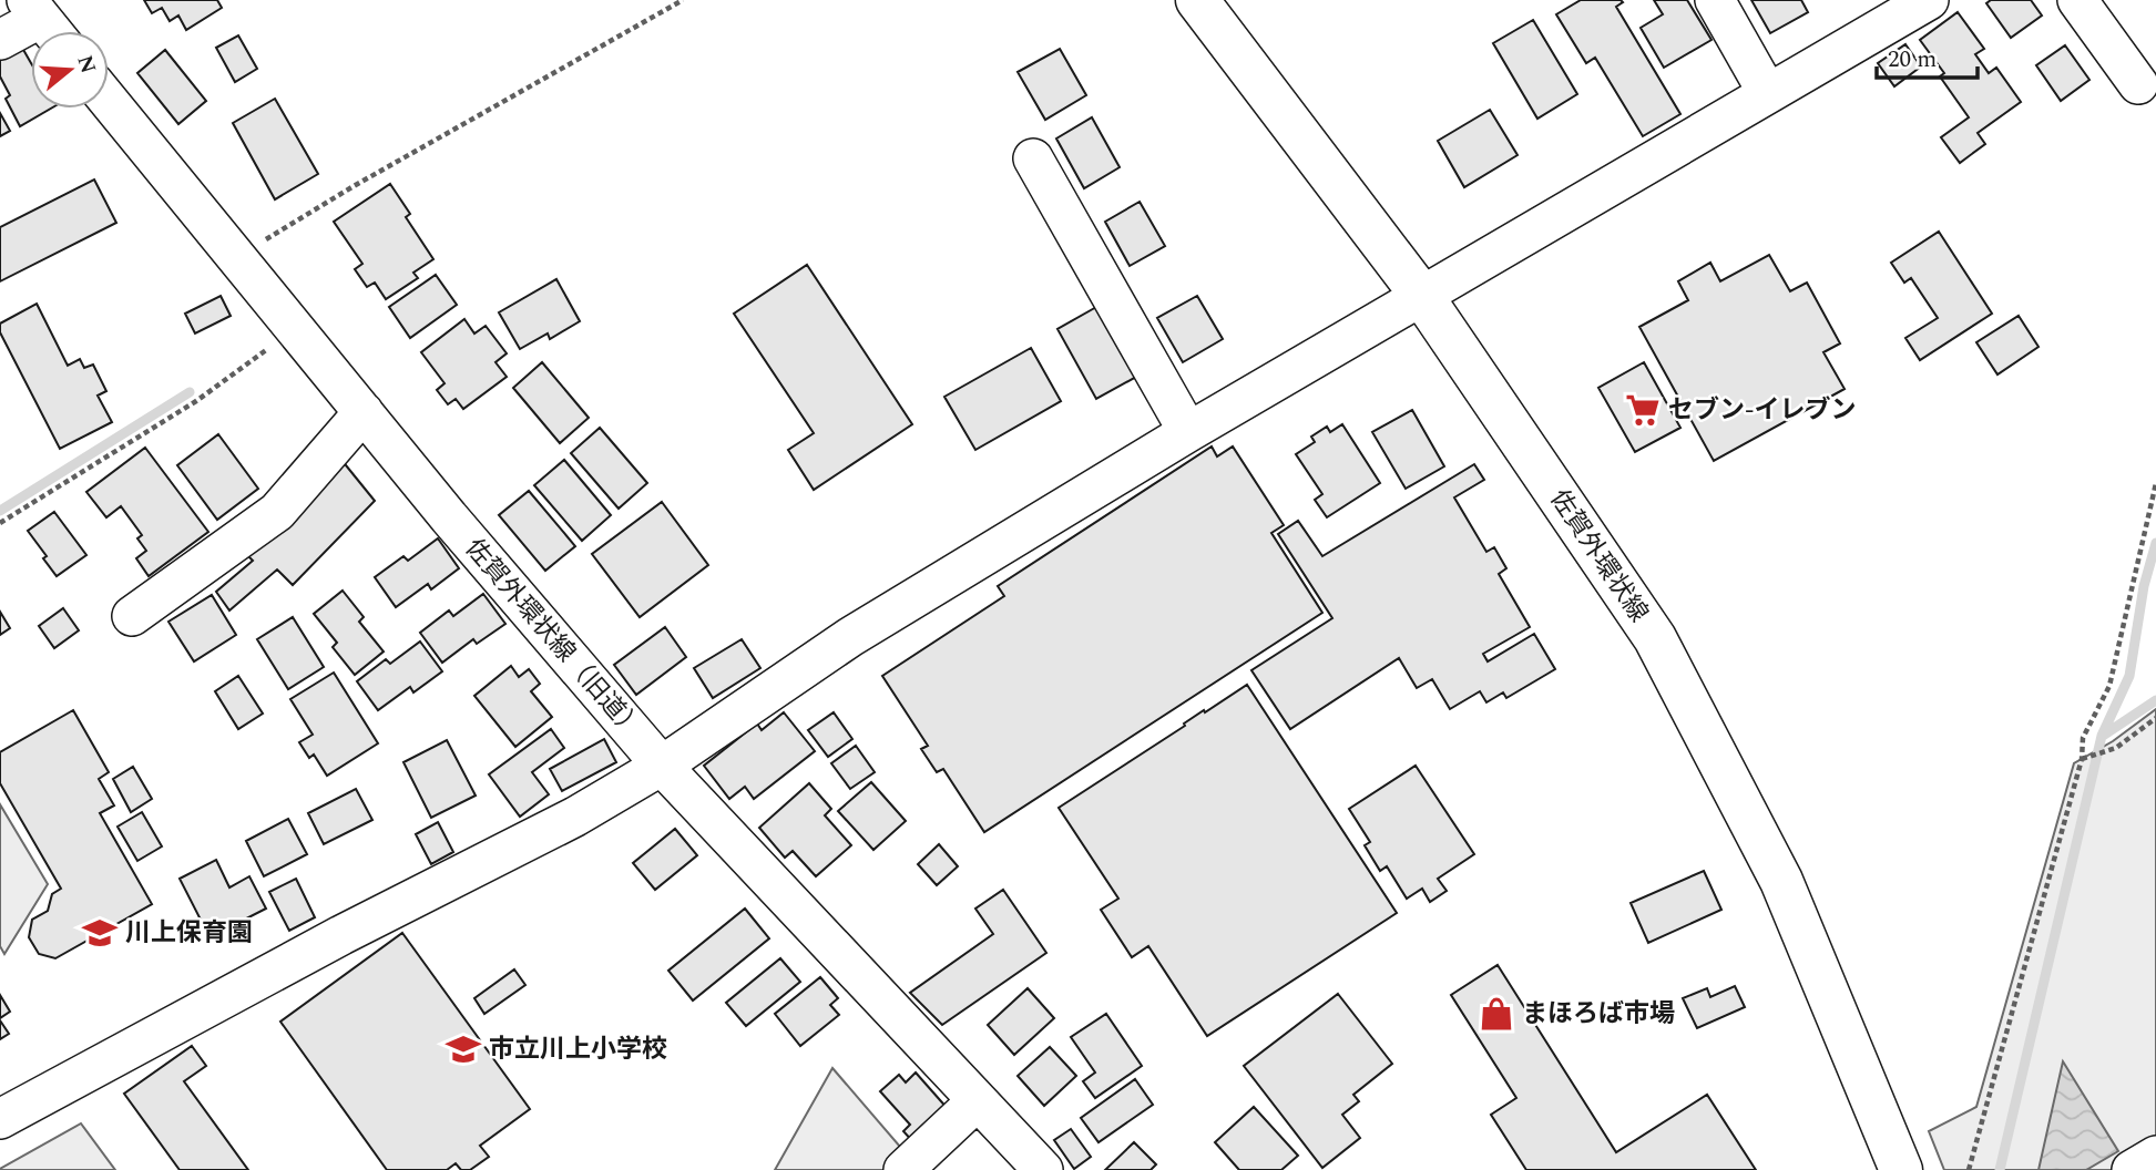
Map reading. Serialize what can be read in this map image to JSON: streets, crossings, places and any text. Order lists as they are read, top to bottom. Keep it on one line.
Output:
{"streets":{"main road":["佐賀外環状線"],"street":["佐賀外環状線（旧道）"]},"places":{"supermarket":["セブン-イレブン"],"school or university":["川上保育園","市立川上小学校"],"shop":["まほろば市場"]},"scale_bar":"20 m","north":"right"}
